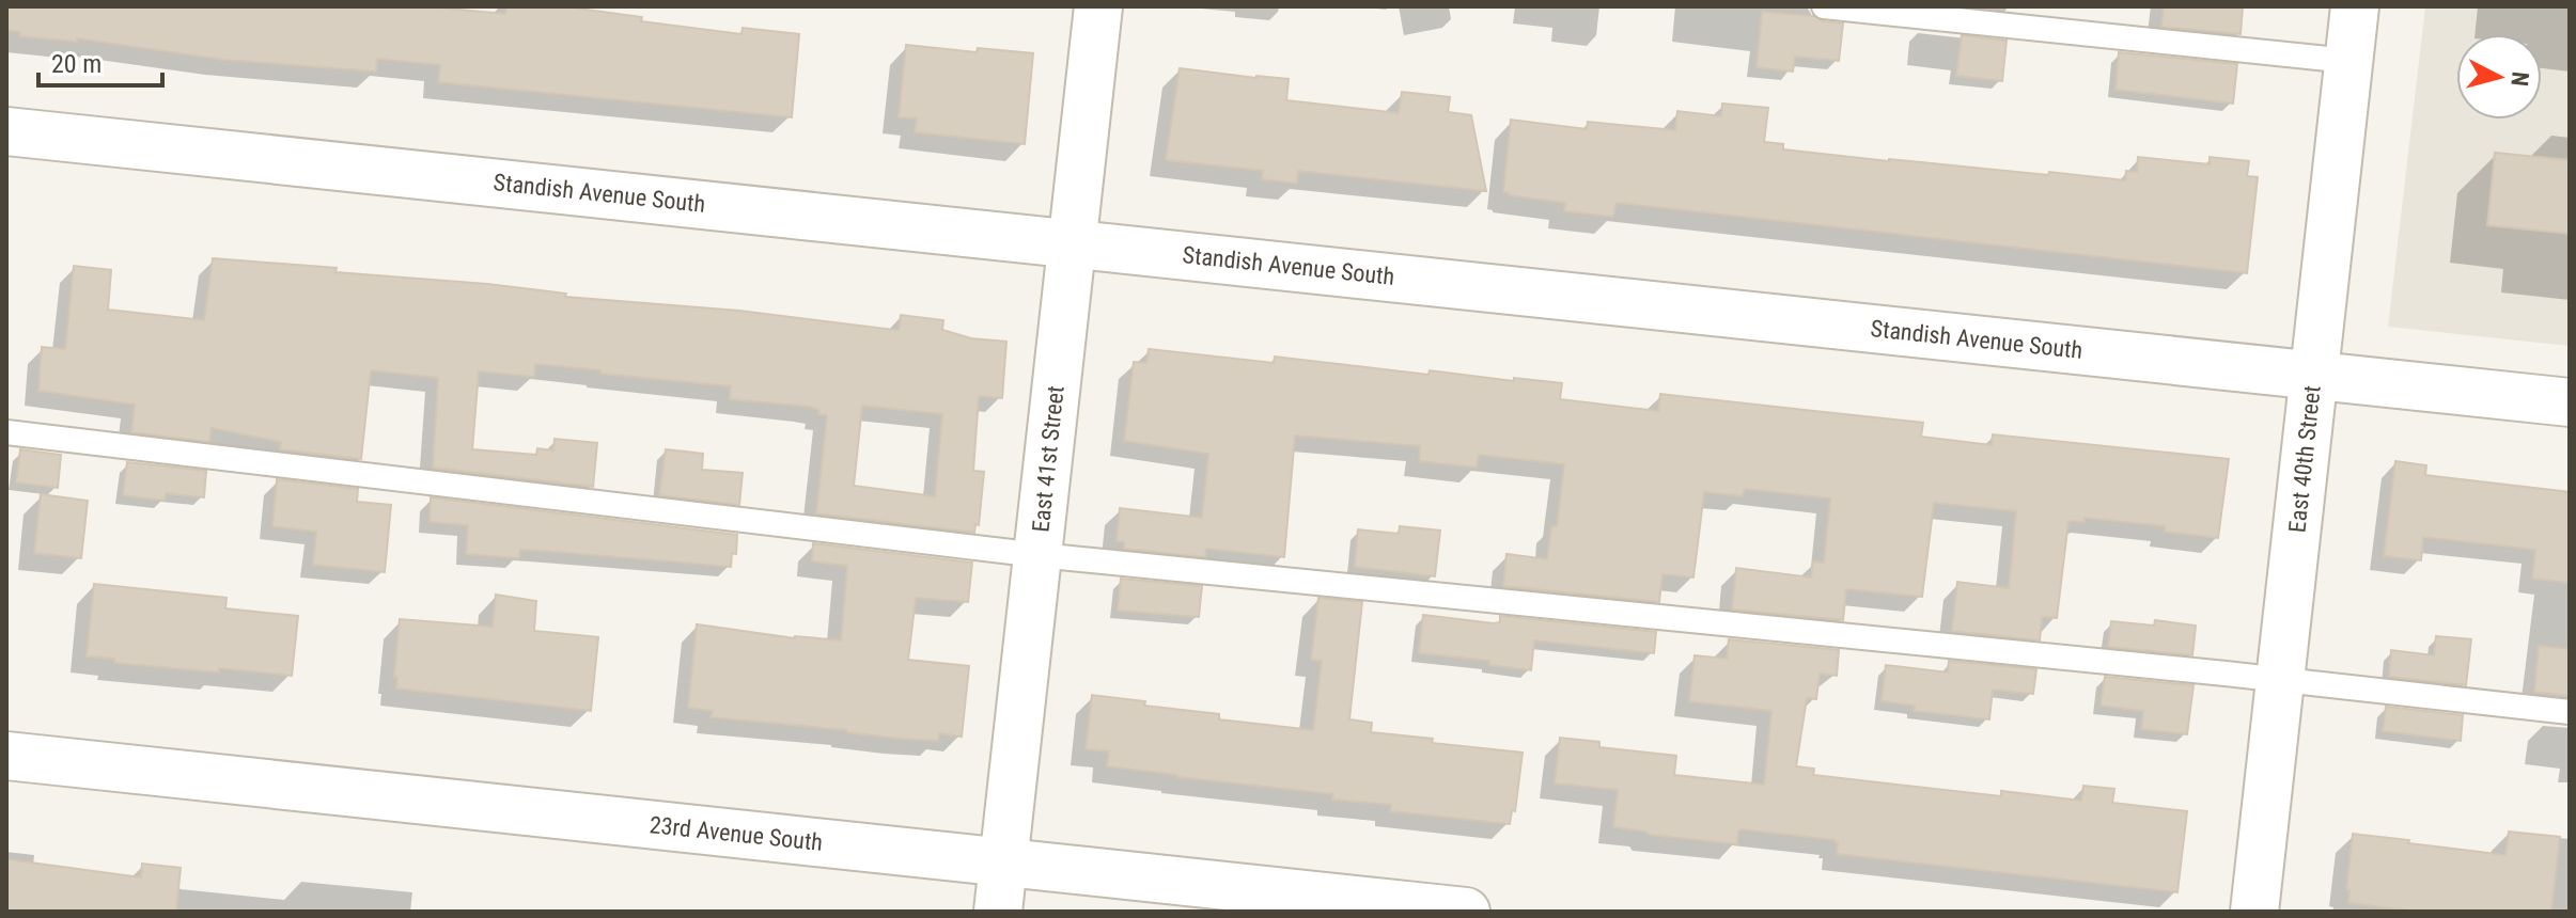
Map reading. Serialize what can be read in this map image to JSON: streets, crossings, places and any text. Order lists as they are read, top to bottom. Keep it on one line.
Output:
{"streets":{"street":["Standish Avenue South","East 41st Street","East 40th Street","23rd Avenue South"]},"crossings":[["Standish Avenue South","East 41st Street"],["Standish Avenue South","East 40th Street"],["East 41st Street","23rd Avenue South"]],"scale_bar":"20 m","north":"right"}
